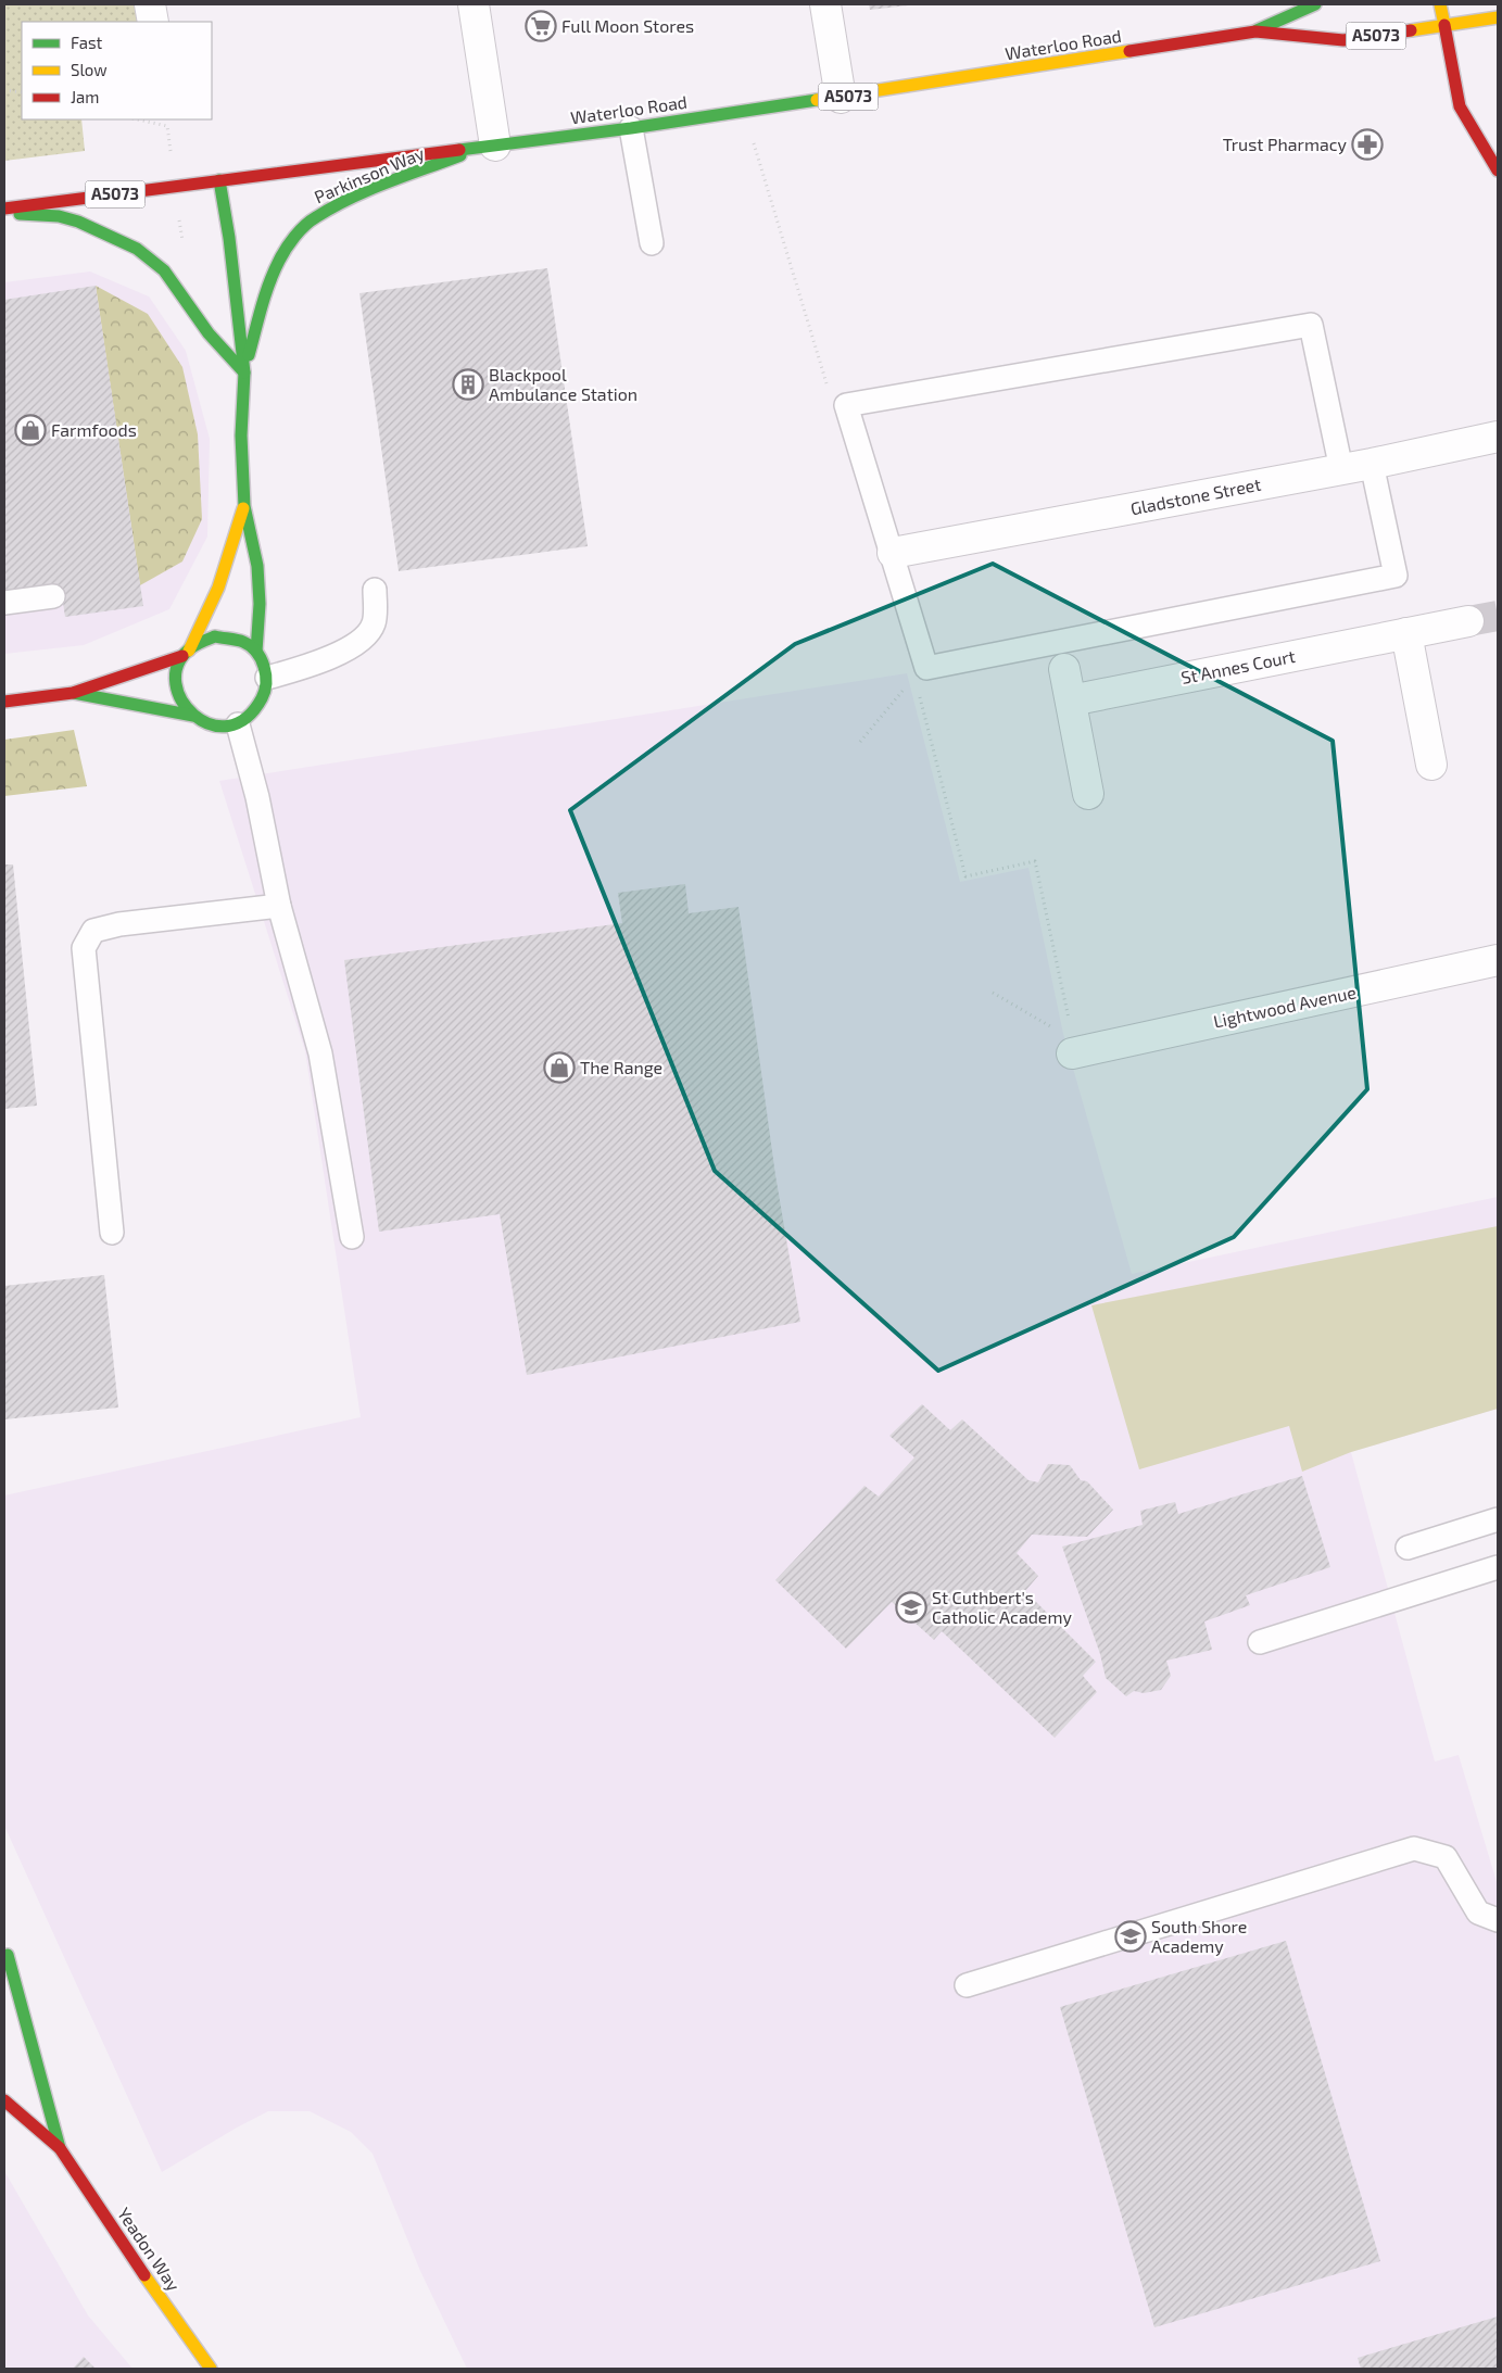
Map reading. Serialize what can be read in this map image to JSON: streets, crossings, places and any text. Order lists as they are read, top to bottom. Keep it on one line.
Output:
{"streets":{"main road":["A5073","Waterloo Road","Parkinson Way","Yeadon Way"],"street":["Gladstone Street","St Annes Court","Lightwood Avenue"]},"crossings":[["Waterloo Road","Parkinson Way"]],"places":{"supermarket":["Full Moon Stores"],"pharmacy":["Trust Pharmacy"],"building":["Blackpool Ambulance Station"],"shop":["Farmfoods","The Range"],"school or university":["St Cuthbert's Catholic Academy","South Shore Academy"]},"legend":["Fast","Slow","Jam"]}
